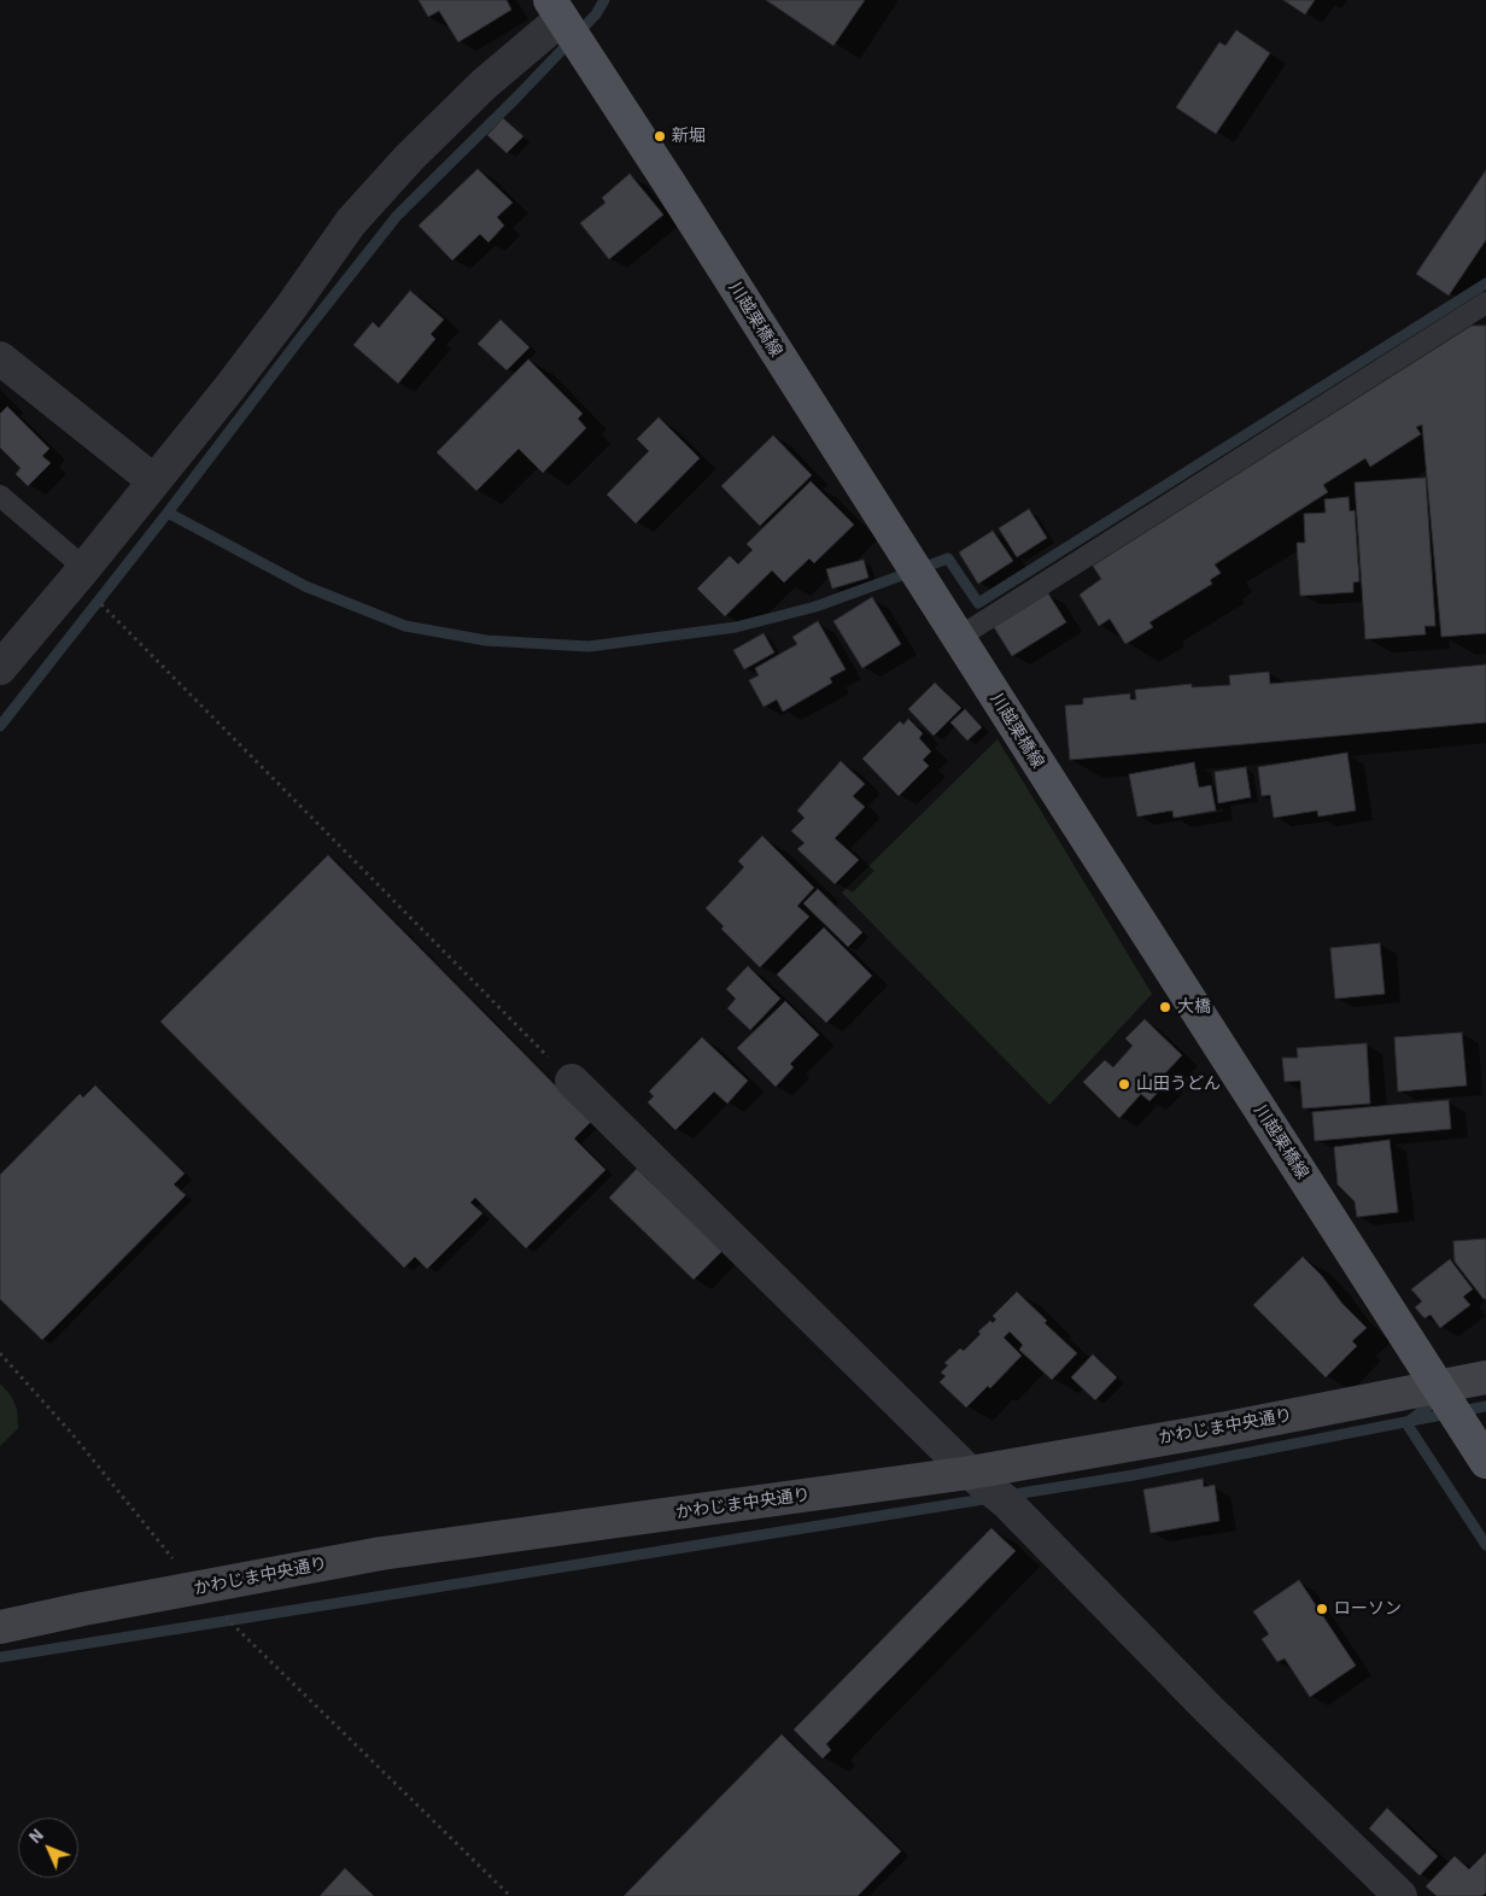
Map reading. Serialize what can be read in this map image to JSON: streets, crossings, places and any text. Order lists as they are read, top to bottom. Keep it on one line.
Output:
{"streets":{"main road":["川越栗橋線"],"street":["かわじま中央通り"]},"crossings":[["川越栗橋線","かわじま中央通り"]],"places":["新堀","大橋","山田うどん","ローソン"],"north":"top left"}
